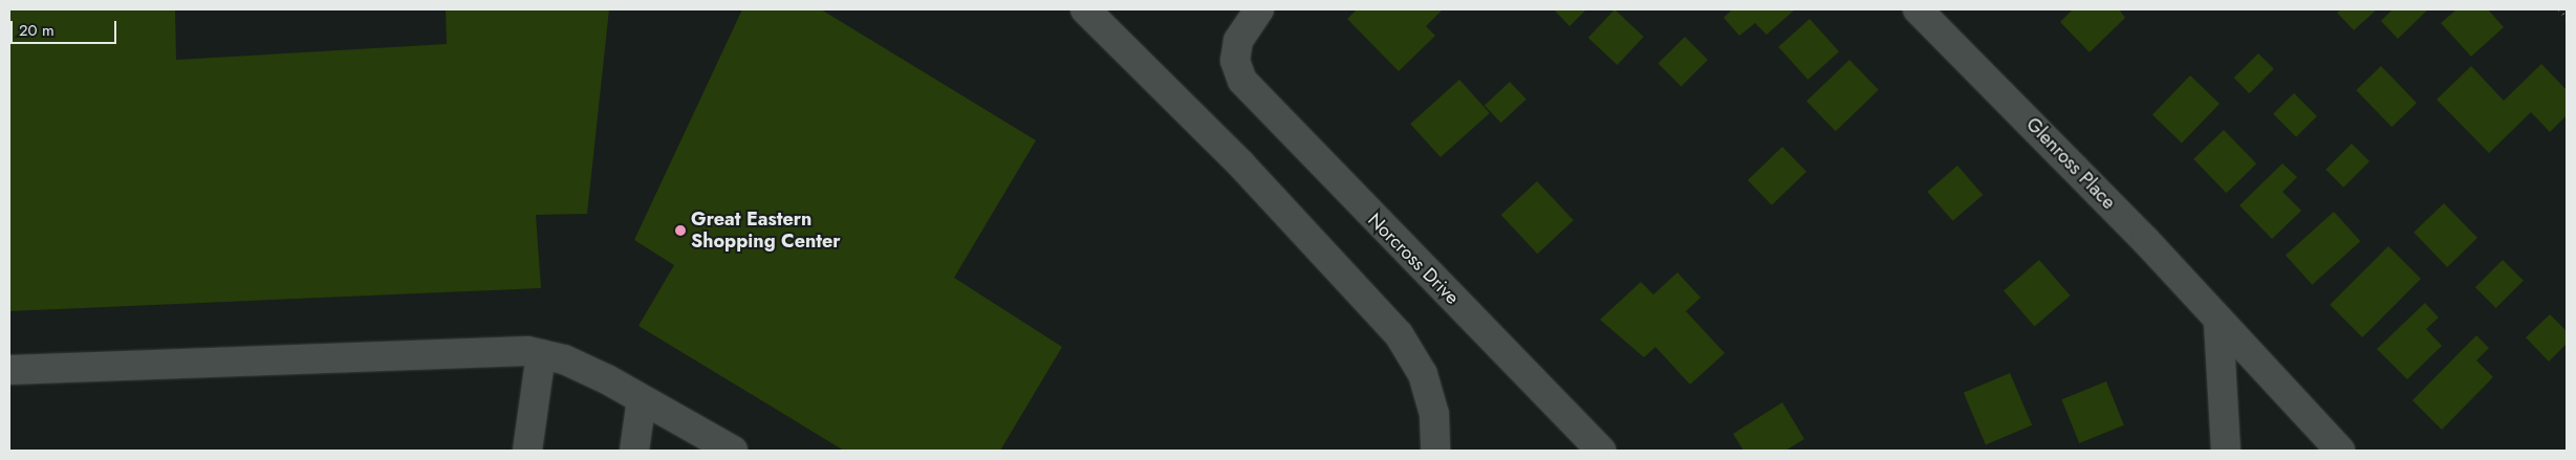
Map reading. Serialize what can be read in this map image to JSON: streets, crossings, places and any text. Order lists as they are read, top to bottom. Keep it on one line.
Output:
{"streets":{"street":["Glenross Place","Norcross Drive"]},"places":["Great Eastern Shopping Center"],"scale_bar":"20 m"}
